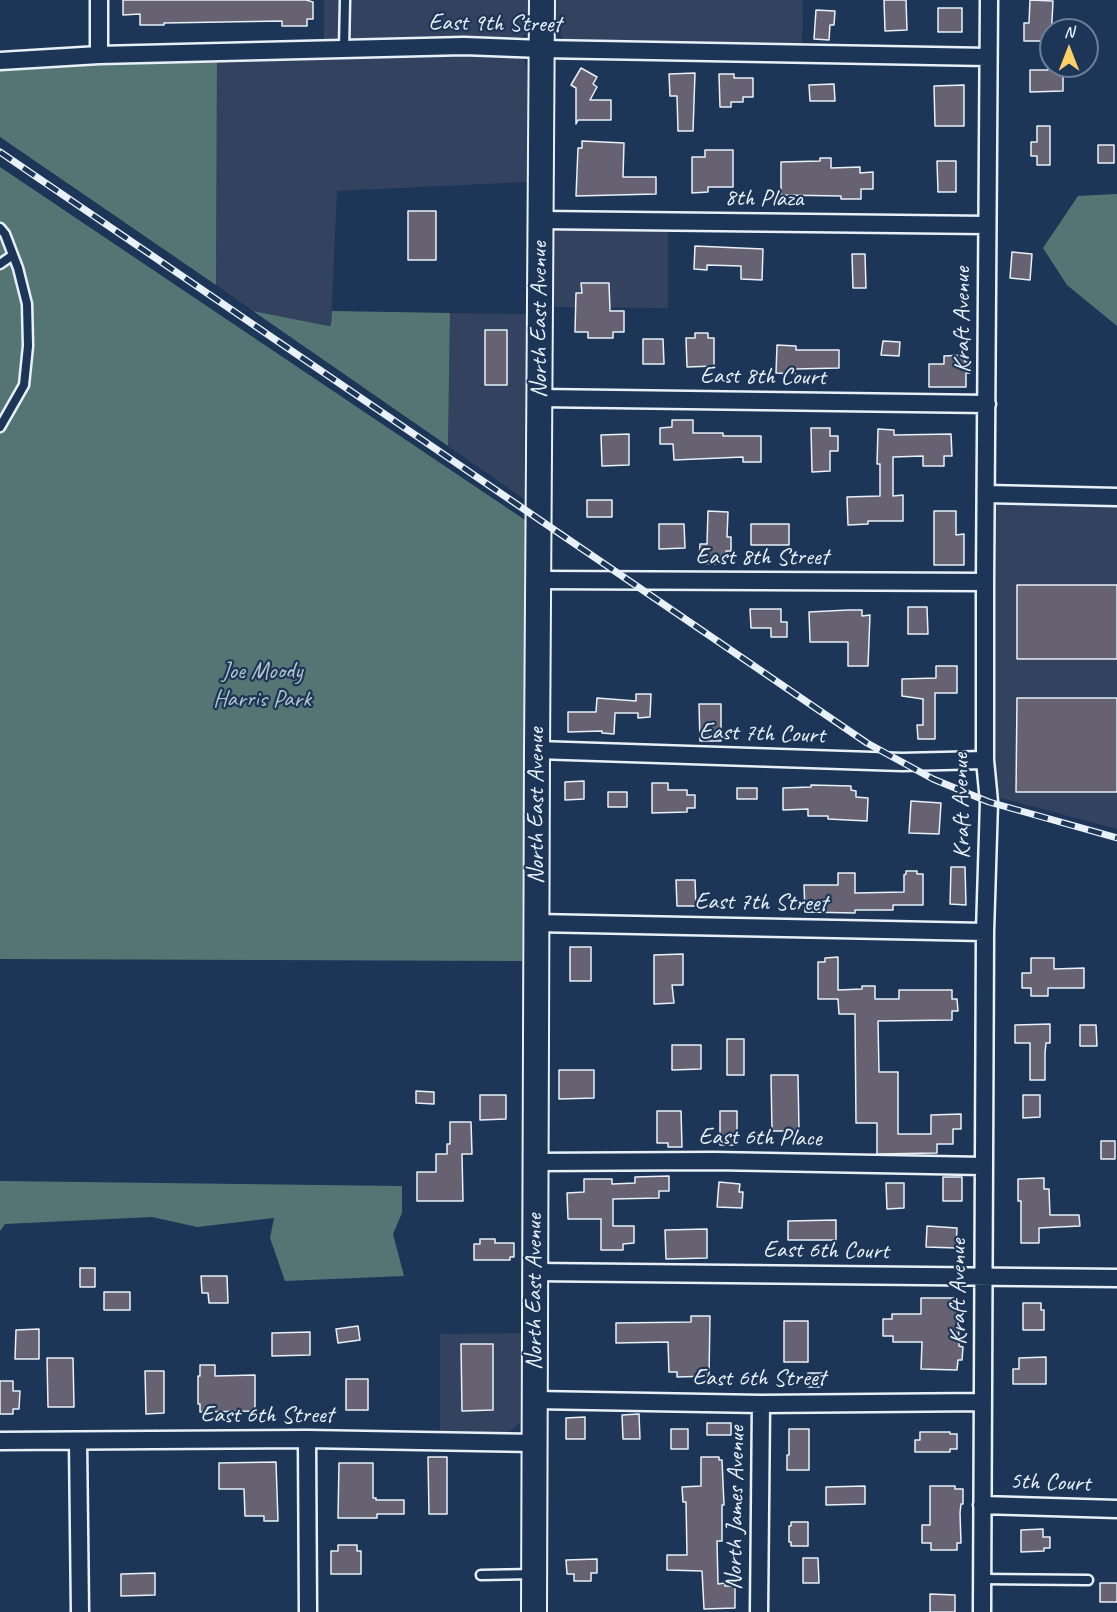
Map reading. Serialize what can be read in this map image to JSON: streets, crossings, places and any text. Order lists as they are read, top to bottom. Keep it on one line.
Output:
{"streets":{"main road":["North East Avenue"],"street":["East 9th Street","8th Plaza","Kraft Avenue","East 8th Court","East 8th Street","East 7th Court","East 7th Street","East 6th Place","East 6th Court","East 6th Street","5th Court","North James Avenue"]},"crossings":[["East 9th Street","North East Avenue"],["East 9th Street","Kraft Avenue"],["8th Plaza","North East Avenue"],["8th Plaza","Kraft Avenue"],["North East Avenue","East 8th Court"],["North East Avenue","East 8th Street"],["North East Avenue","East 7th Court"],["North East Avenue","East 7th Street"],["North East Avenue","East 6th Place"],["North East Avenue","East 6th Court"],["North East Avenue","East 6th Street"],["Kraft Avenue","East 8th Court"],["Kraft Avenue","East 8th Street"],["Kraft Avenue","East 7th Court"],["Kraft Avenue","East 7th Street"],["Kraft Avenue","East 6th Place"],["Kraft Avenue","East 6th Court"],["Kraft Avenue","East 6th Street"],["Kraft Avenue","5th Court"],["East 6th Street","North James Avenue"]],"parks":["Joe Moody Harris Park"],"north":"top"}
